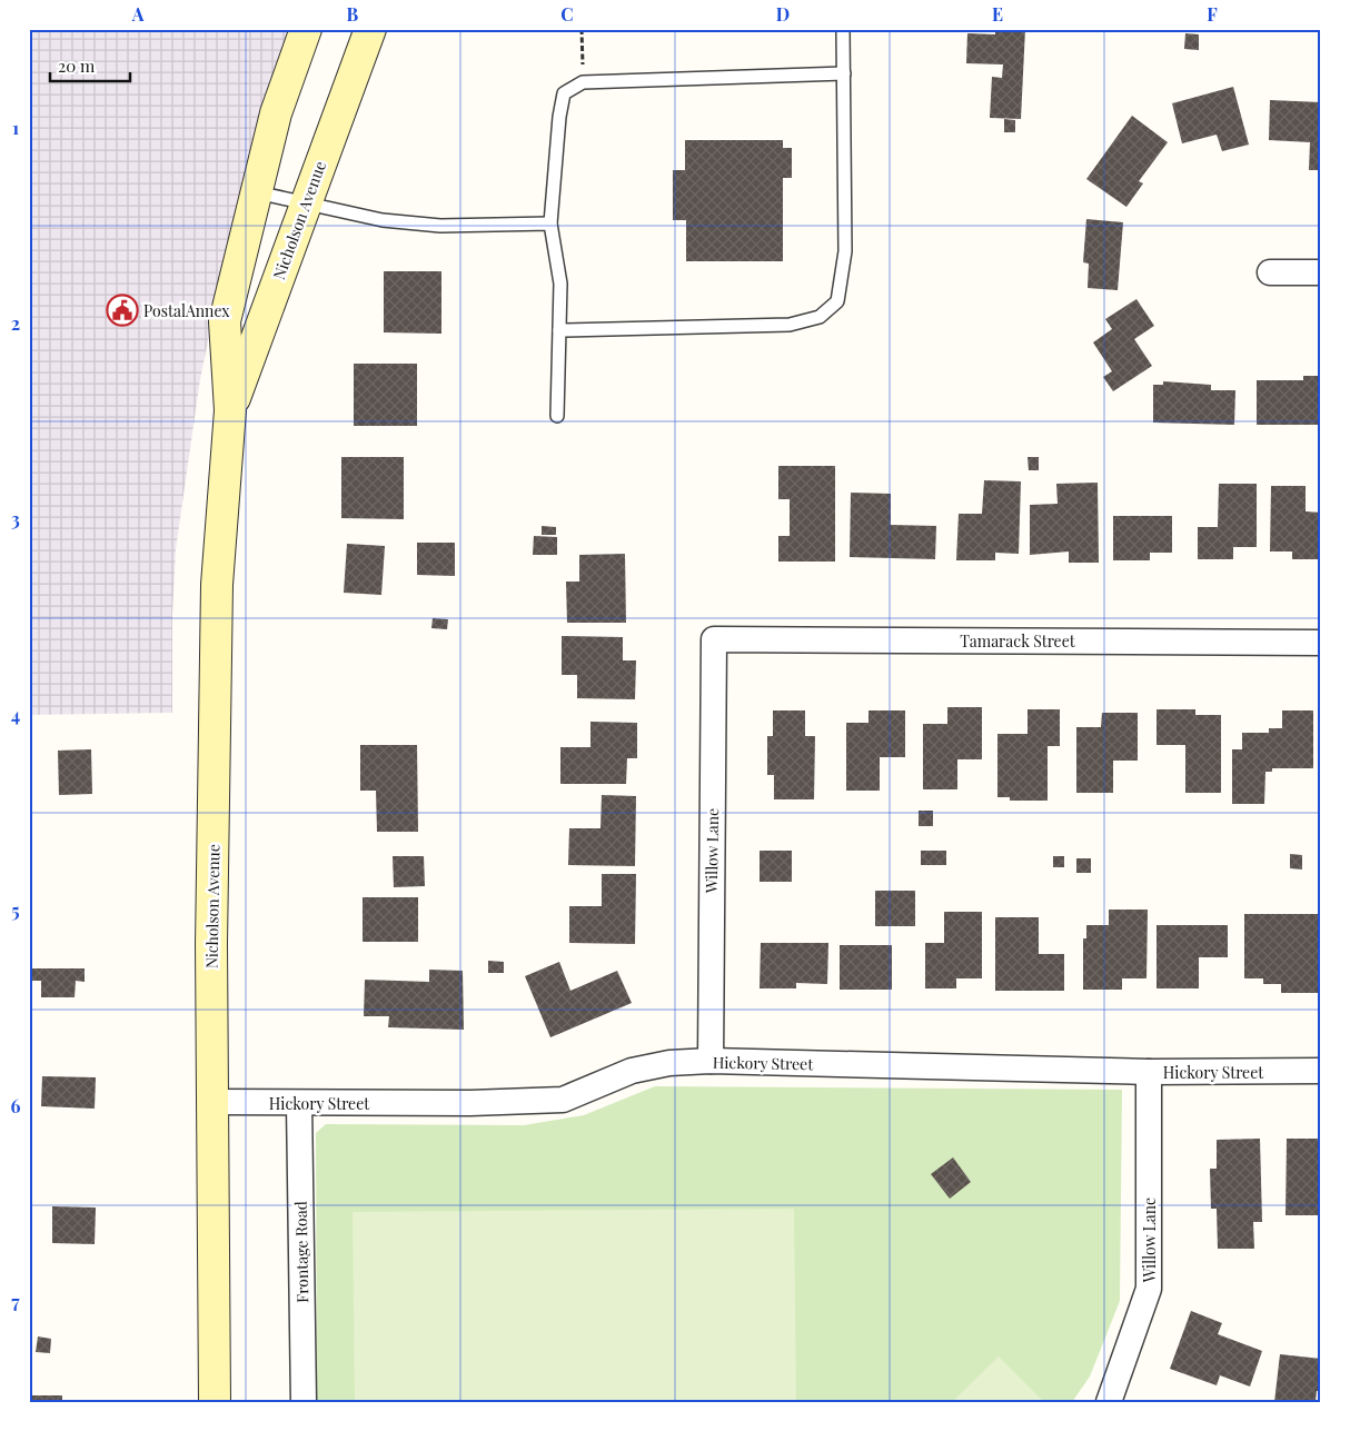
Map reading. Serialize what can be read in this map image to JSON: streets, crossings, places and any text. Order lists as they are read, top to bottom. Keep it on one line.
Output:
{"streets":{"main road":["Nicholson Avenue"],"street":["Tamarack Street","Willow Lane","Hickory Street","Frontage Road"]},"crossings":[["Nicholson Avenue","Hickory Street"],["Tamarack Street","Willow Lane"],["Willow Lane","Hickory Street"],["Hickory Street","Frontage Road"]],"places":{"public building":["PostalAnnex"]},"scale_bar":"20 m","grid":{"columns":["A","B","C","D","E","F"],"rows":["1","2","3","4","5","6","7"]}}
